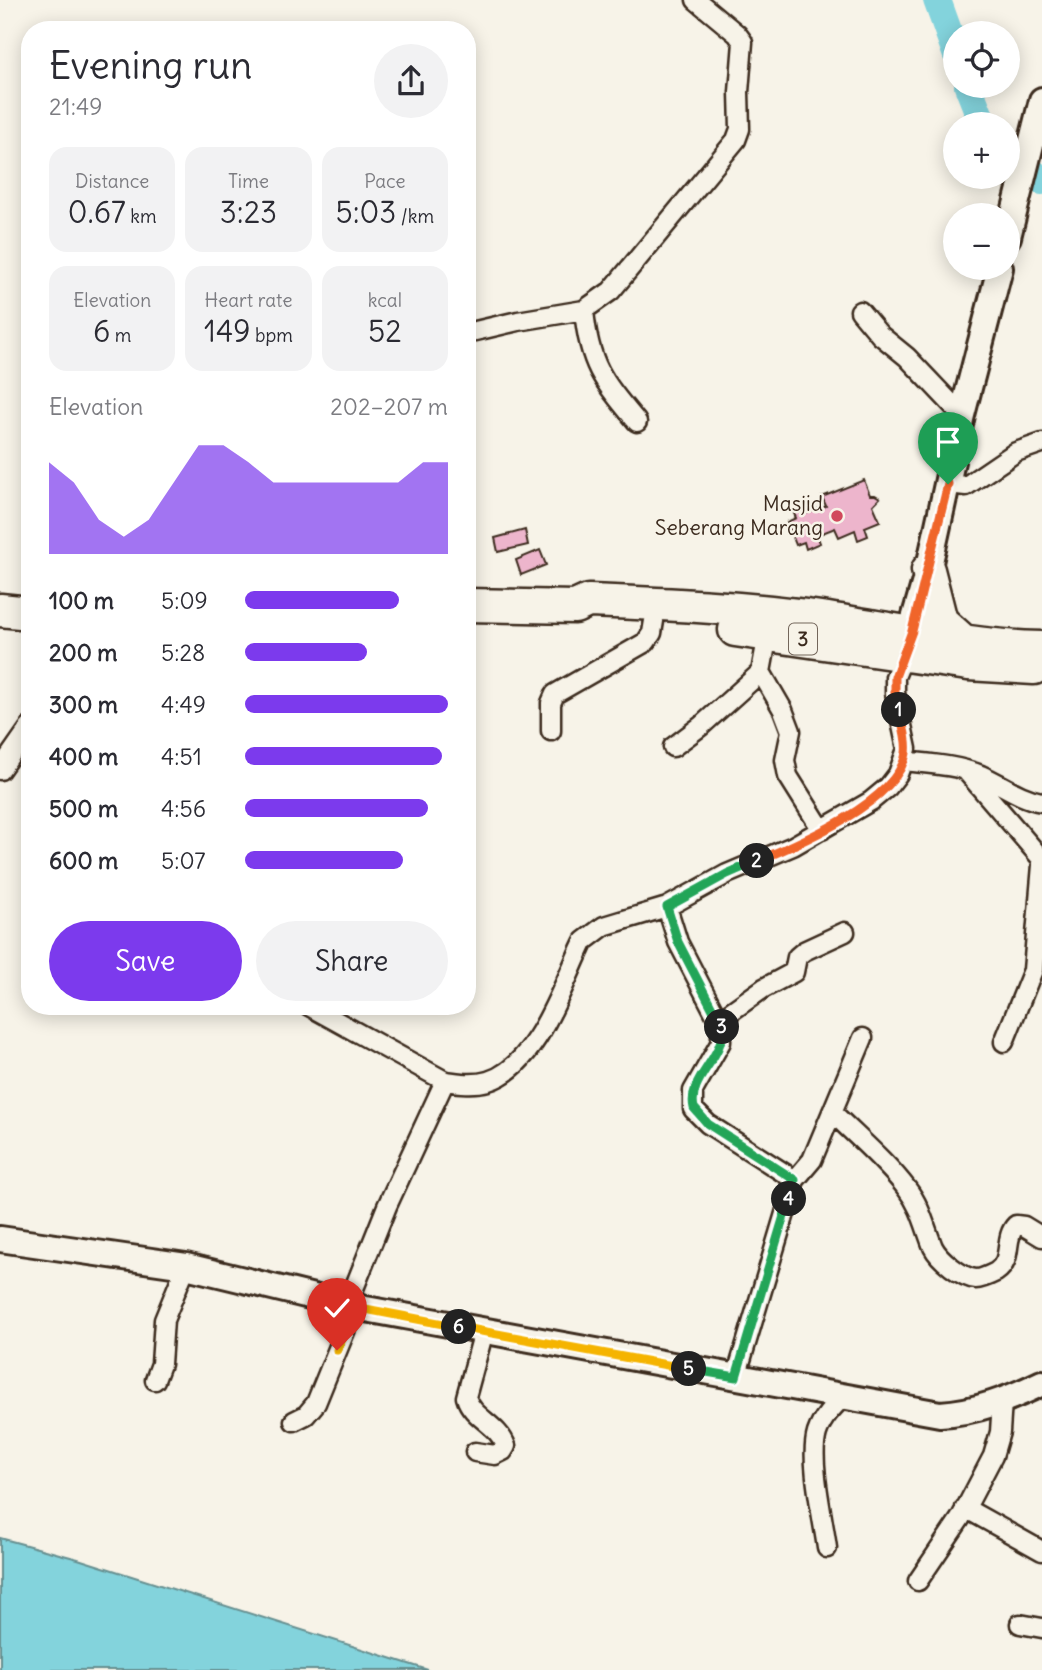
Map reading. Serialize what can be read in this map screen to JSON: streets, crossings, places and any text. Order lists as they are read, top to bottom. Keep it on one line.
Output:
{"streets":{"highway":["3"]},"places":["Masjid Seberang Marang"],"page":{"map_buttons":["+","−"],"heading":["Evening run","21:49"],"stats":[["Distance","0.67 km"],["Time","3:23"],["Pace","5:03 /km"],["Elevation","6 m"],["Heart rate","149 bpm"],["kcal","52"]],"chart":["Elevation","202–207 m"],"list":[{"name":"100 m","note":"5:09"},{"name":"200 m","note":"5:28"},{"name":"300 m","note":"4:49"},{"name":"400 m","note":"4:51"},{"name":"500 m","note":"4:56"},{"name":"600 m","note":"5:07"}],"pins":["1","2","3","4","6","5"],"buttons":["Save","Share"]}}
